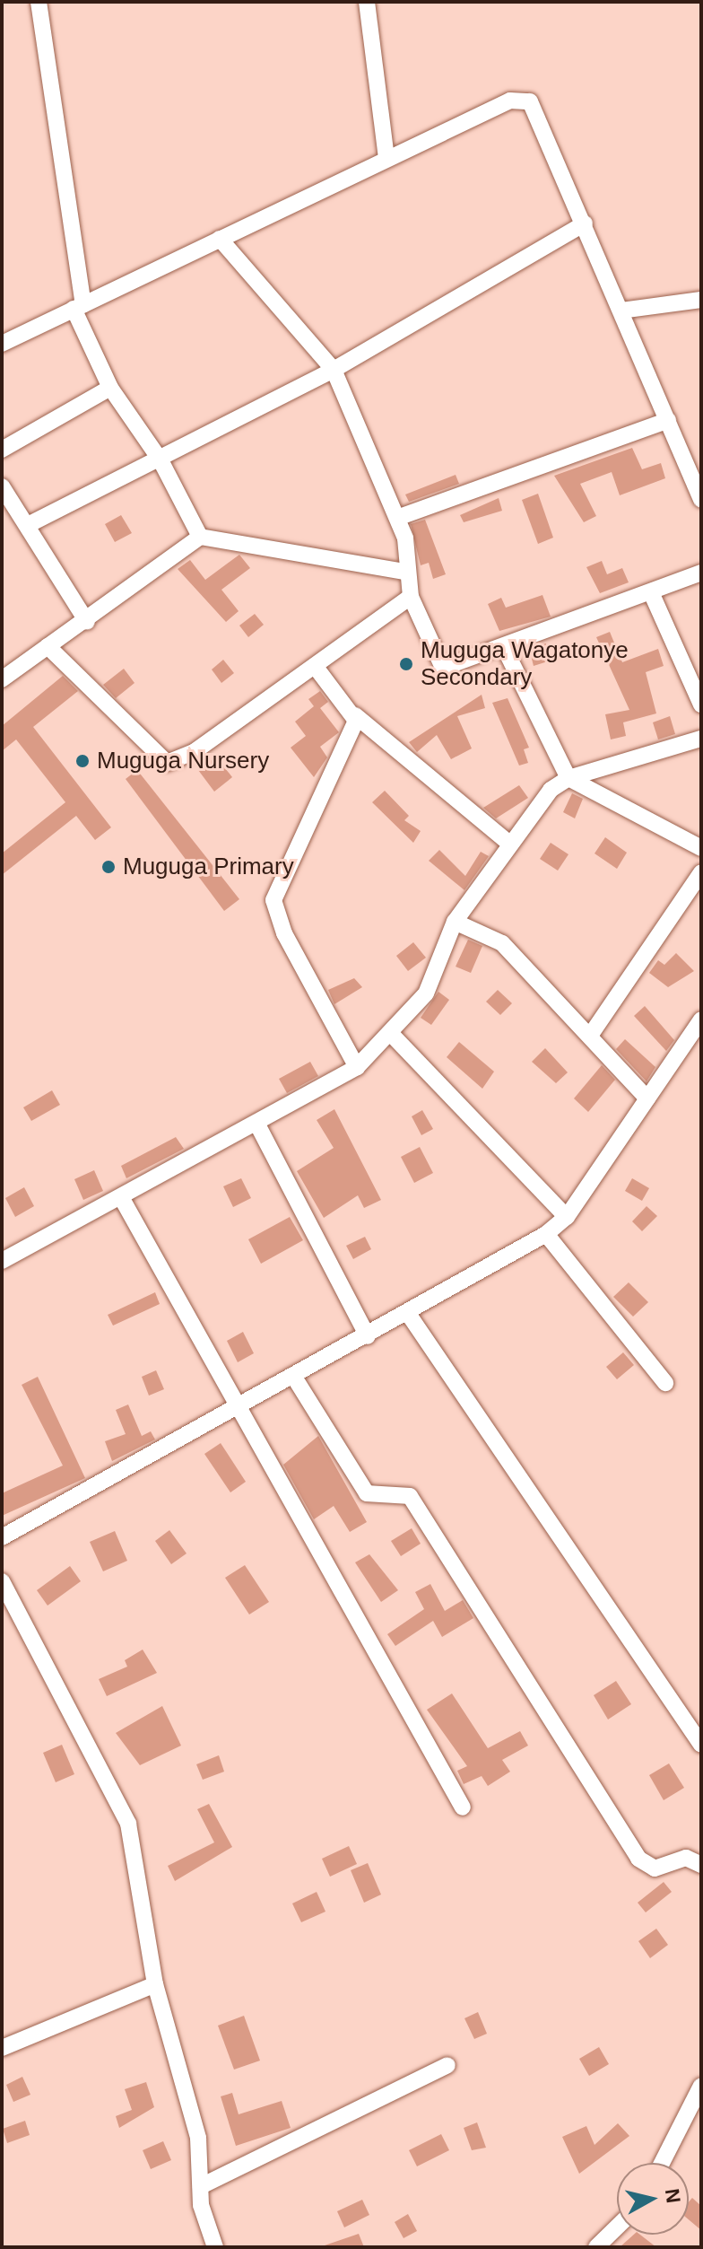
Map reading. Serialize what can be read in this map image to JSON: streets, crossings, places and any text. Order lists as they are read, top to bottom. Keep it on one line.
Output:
{"places":["Muguga Wagatonye Secondary","Muguga Nursery","Muguga Primary"],"north":"right"}
